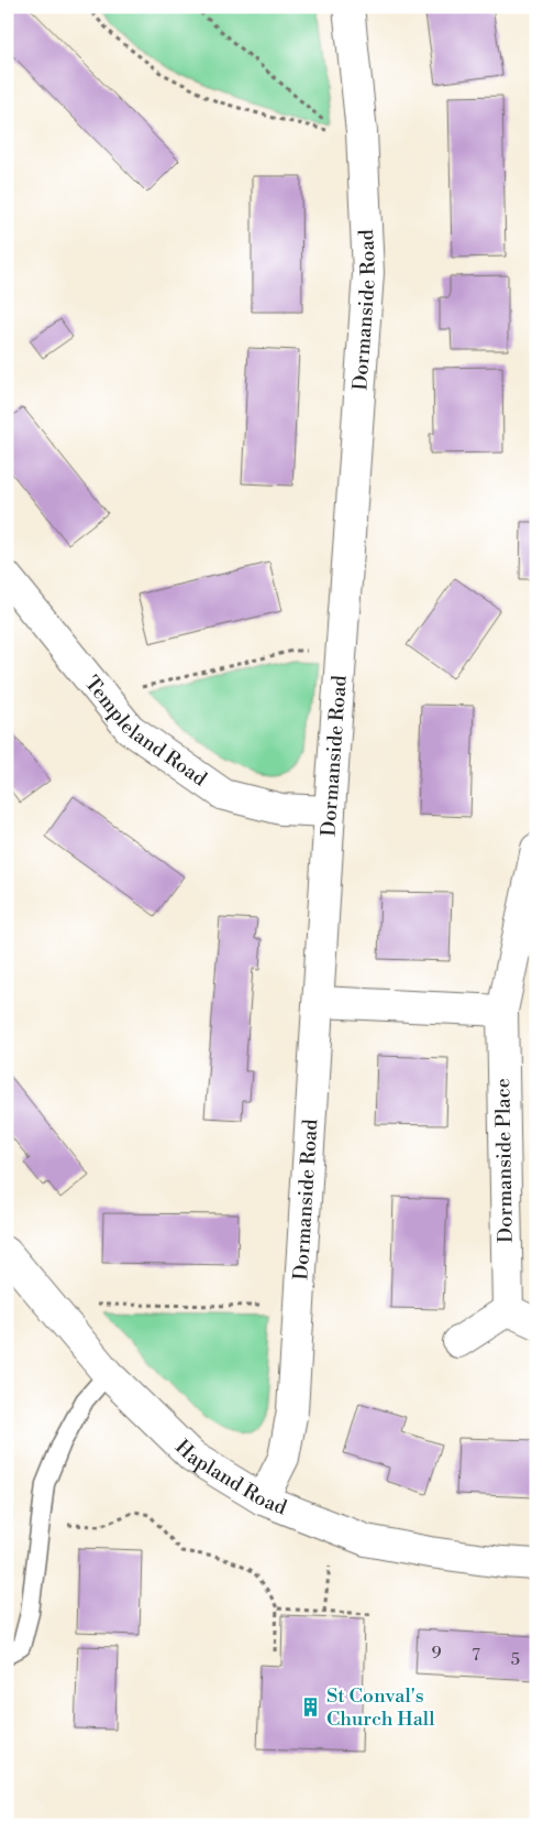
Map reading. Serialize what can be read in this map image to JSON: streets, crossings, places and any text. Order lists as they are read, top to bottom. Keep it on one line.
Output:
{"streets":{"street":["Dormanside Road","Templeland Road","Dormanside Place","Hapland Road"]},"crossings":[["Dormanside Road","Templeland Road"],["Dormanside Road","Hapland Road"]],"places":{"building":["St Conval's Church Hall"]},"house_numbers":["9","7","5"]}
